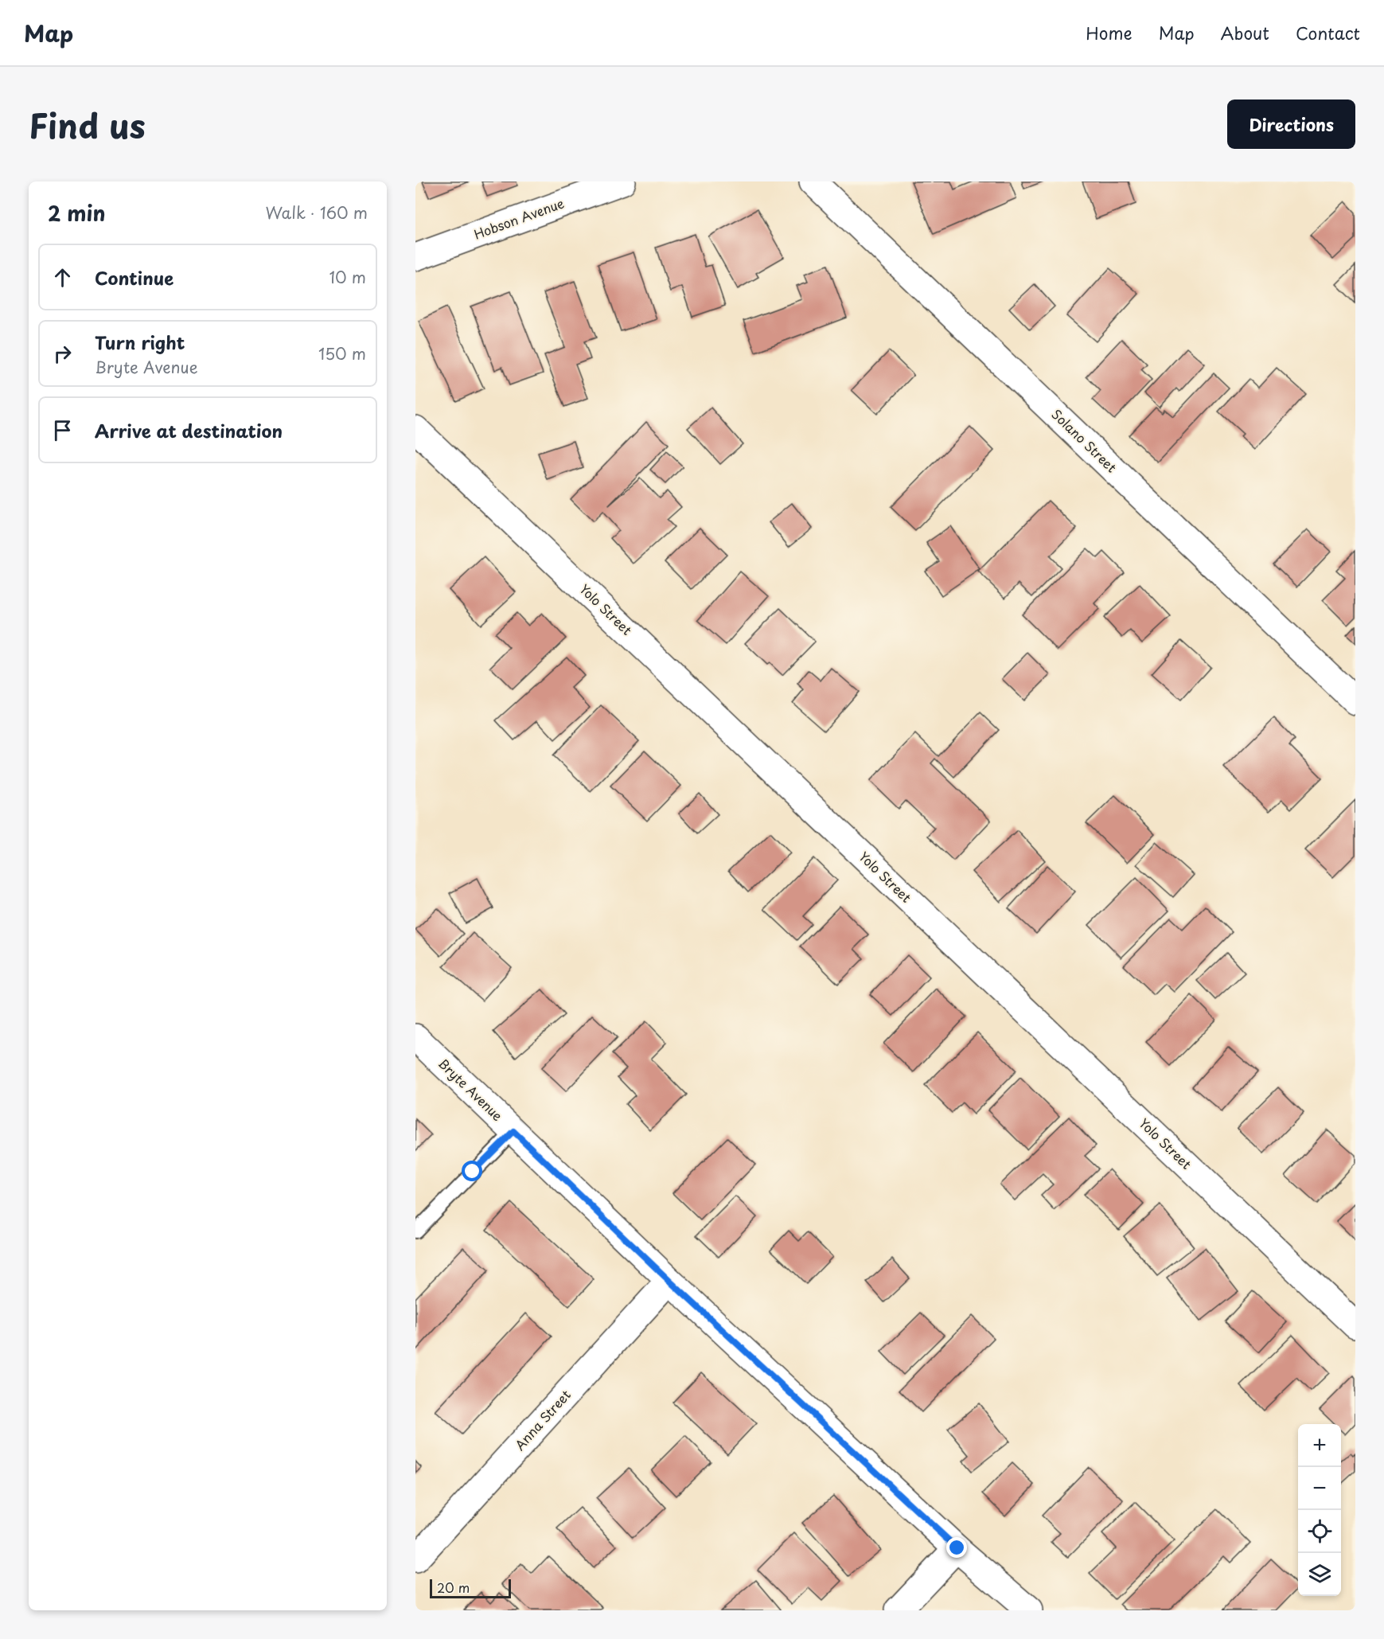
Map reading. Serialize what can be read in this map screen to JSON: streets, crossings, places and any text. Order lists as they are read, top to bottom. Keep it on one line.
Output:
{"streets":{"street":["Hobson Avenue","Solano Street","Yolo Street","Bryte Avenue","Anna Street"]},"crossings":[["Bryte Avenue","Anna Street"]],"scale_bar":"20 m","page":{"header":"Map","nav":["Home","Map","About","Contact"],"title":"Find us","buttons":"Directions","heading":["2 min","Walk · 160 m"],"list":[["Continue","10 m"],["Turn right","Bryte Avenue","150 m"],"Arrive at destination"],"map_buttons":["+","−"],"scale":"20 m"}}
